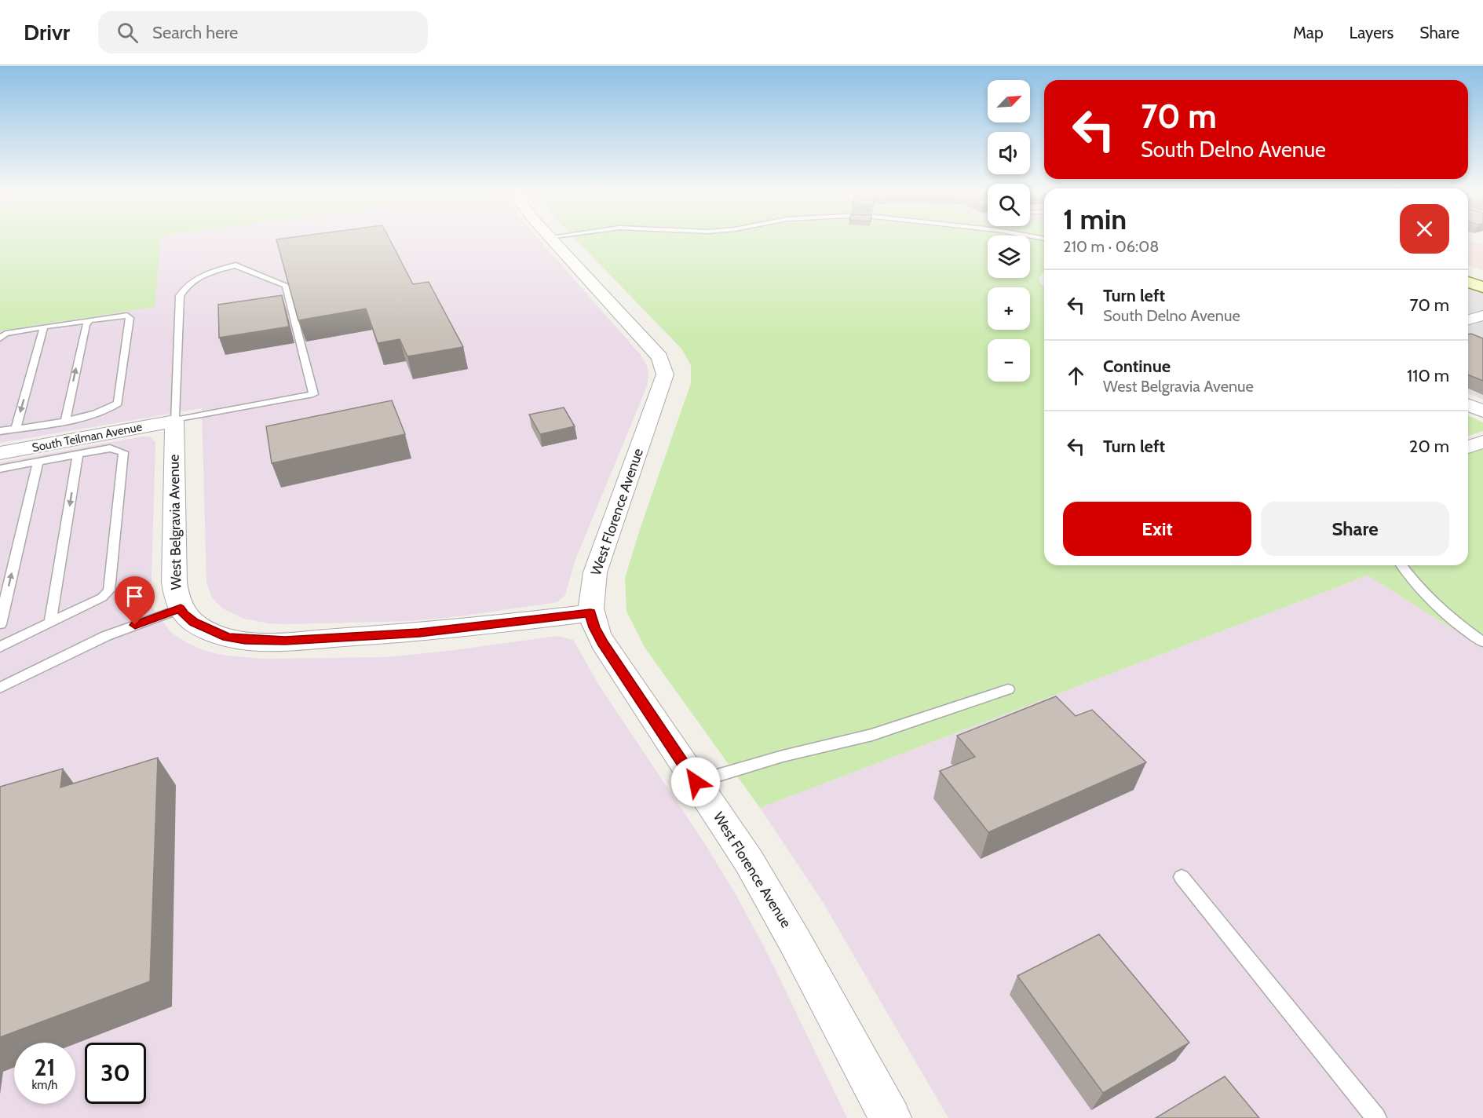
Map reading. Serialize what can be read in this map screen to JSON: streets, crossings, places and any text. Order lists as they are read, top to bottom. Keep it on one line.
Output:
{"streets":{"street":["South Teilman Avenue","West Florence Avenue","West Belgravia Avenue"]},"crossings":[["South Teilman Avenue","West Belgravia Avenue"],["West Florence Avenue","West Belgravia Avenue"]],"north":"top right","page":{"header":"Drivr","search":"Search here","nav":["Map","Layers","Share"],"map_buttons":["+","−"],"turn":["70 m","South Delno Avenue"],"heading":["1 min","210 m · 06:08"],"list":[{"name":"Turn left","note":"South Delno Avenue","value":"70 m"},{"name":"Continue","note":"West Belgravia Avenue","value":"110 m"},{"name":"Turn left","value":"20 m"}],"buttons":["Exit","Share"],"speed":"21 km/h","limit":"30"}}
